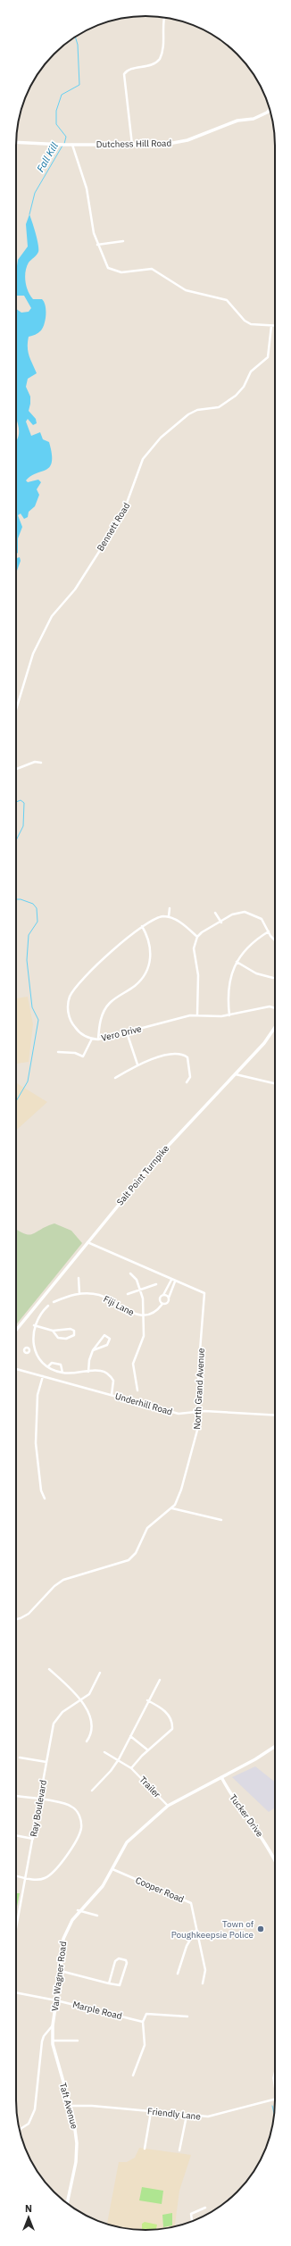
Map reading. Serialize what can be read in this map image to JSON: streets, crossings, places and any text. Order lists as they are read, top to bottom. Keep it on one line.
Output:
{"streets":{"street":["Dutchess Hill Road","Bennett Road","Vero Drive","Salt Point Turnpike","Fiji Lane","North Grand Avenue","Underhill Road","Trailer","Ray Boulevard","Tucker Drive","Cooper Road","Van Wagner Road","Marple Road","Taft Avenue","Friendly Lane"]},"crossings":[["Salt Point Turnpike","North Grand Avenue"],["North Grand Avenue","Underhill Road"],["Trailer","Van Wagner Road"],["Tucker Drive","Van Wagner Road"],["Cooper Road","Van Wagner Road"],["Van Wagner Road","Marple Road"],["Van Wagner Road","Taft Avenue"],["Taft Avenue","Friendly Lane"]],"water":["Fall Kill"],"places":["Town of Poughkeepsie Police"],"north":"top"}
